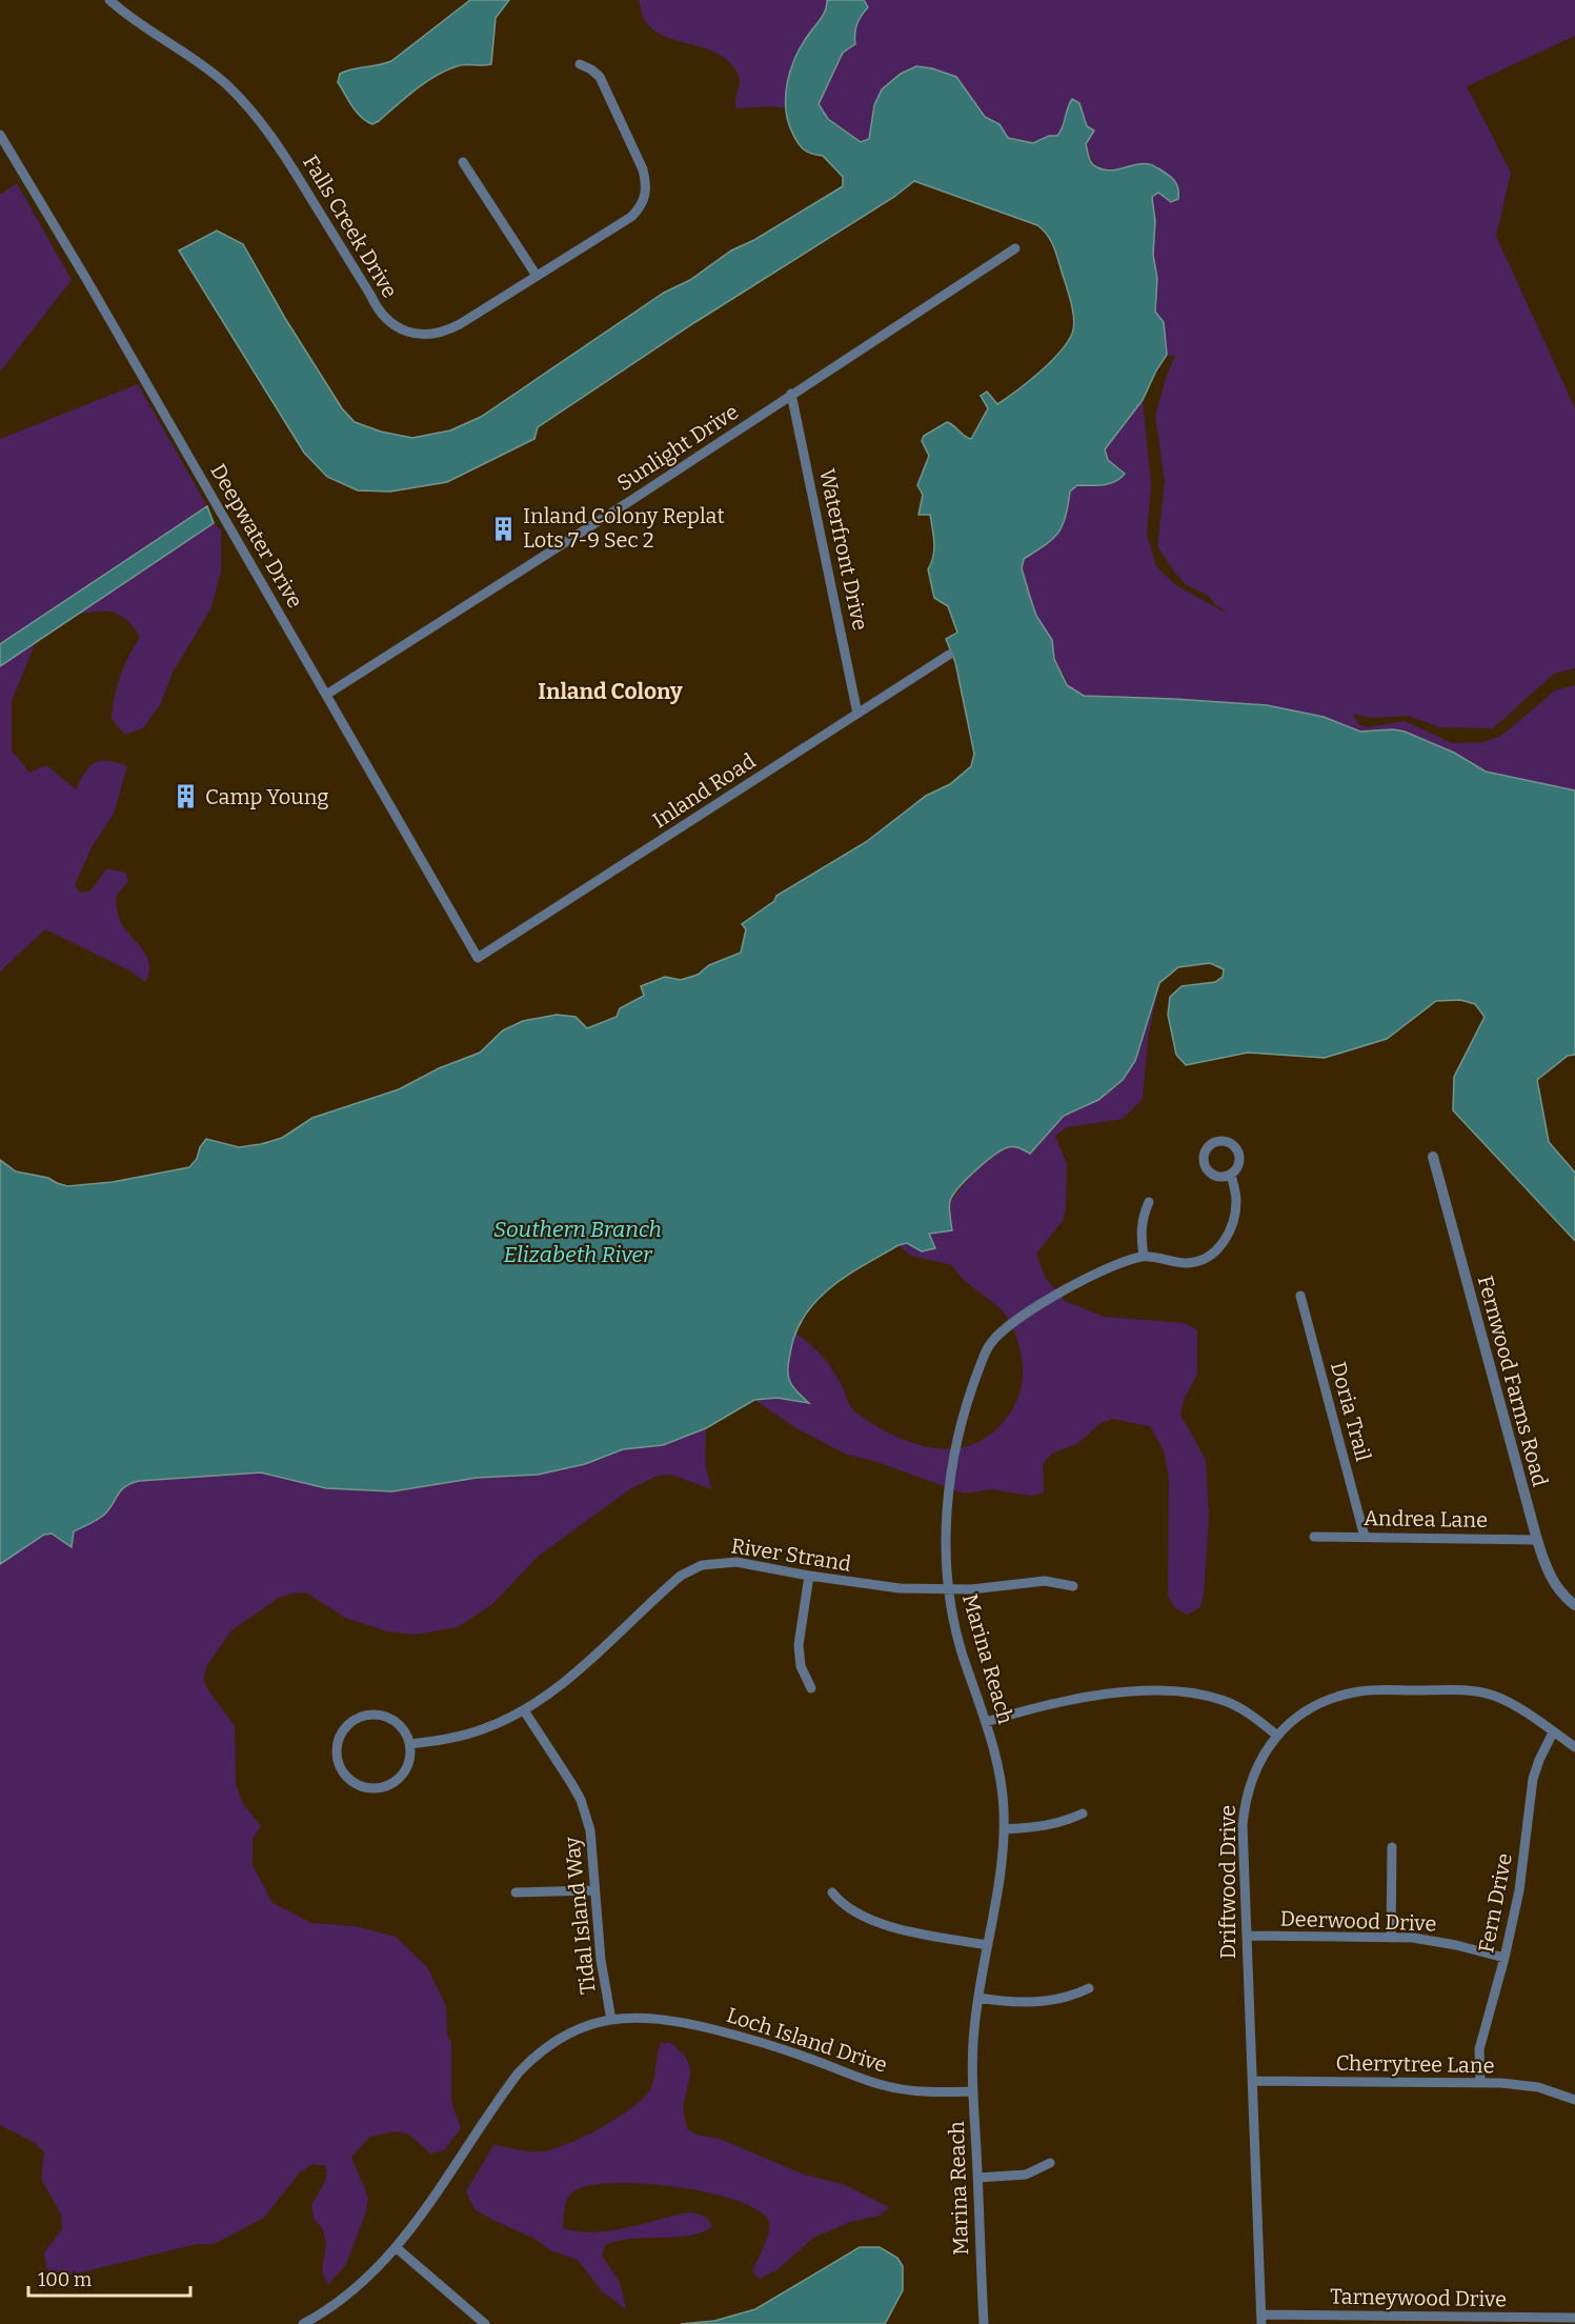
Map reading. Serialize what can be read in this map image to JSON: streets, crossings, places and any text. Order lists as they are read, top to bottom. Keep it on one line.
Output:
{"streets":{"street":["Falls Creek Drive","Sunlight Drive","Deepwater Drive","Waterfront Drive","Inland Road","Fernwood Farms Road","Doria Trail","Andrea Lane","River Strand","Marina Reach","Driftwood Drive","Fern Drive","Tidal Island Way","Deerwood Drive","Loch Island Drive","Cherrytree Lane","Tarneywood Drive"]},"crossings":[["Sunlight Drive","Deepwater Drive"],["Sunlight Drive","Waterfront Drive"],["Deepwater Drive","Inland Road"],["Waterfront Drive","Inland Road"],["Fernwood Farms Road","Andrea Lane"],["Doria Trail","Andrea Lane"],["River Strand","Marina Reach"],["River Strand","Tidal Island Way"],["Marina Reach","Loch Island Drive"],["Driftwood Drive","Fern Drive"],["Driftwood Drive","Deerwood Drive"],["Driftwood Drive","Cherrytree Lane"],["Driftwood Drive","Tarneywood Drive"],["Fern Drive","Deerwood Drive"],["Fern Drive","Cherrytree Lane"],["Tidal Island Way","Loch Island Drive"]],"districts":["Inland Colony"],"water":["Southern Branch Elizabeth River"],"places":{"building":["Inland Colony Replat Lots 7-9 Sec 2","Camp Young"]},"scale_bar":"100 m"}
